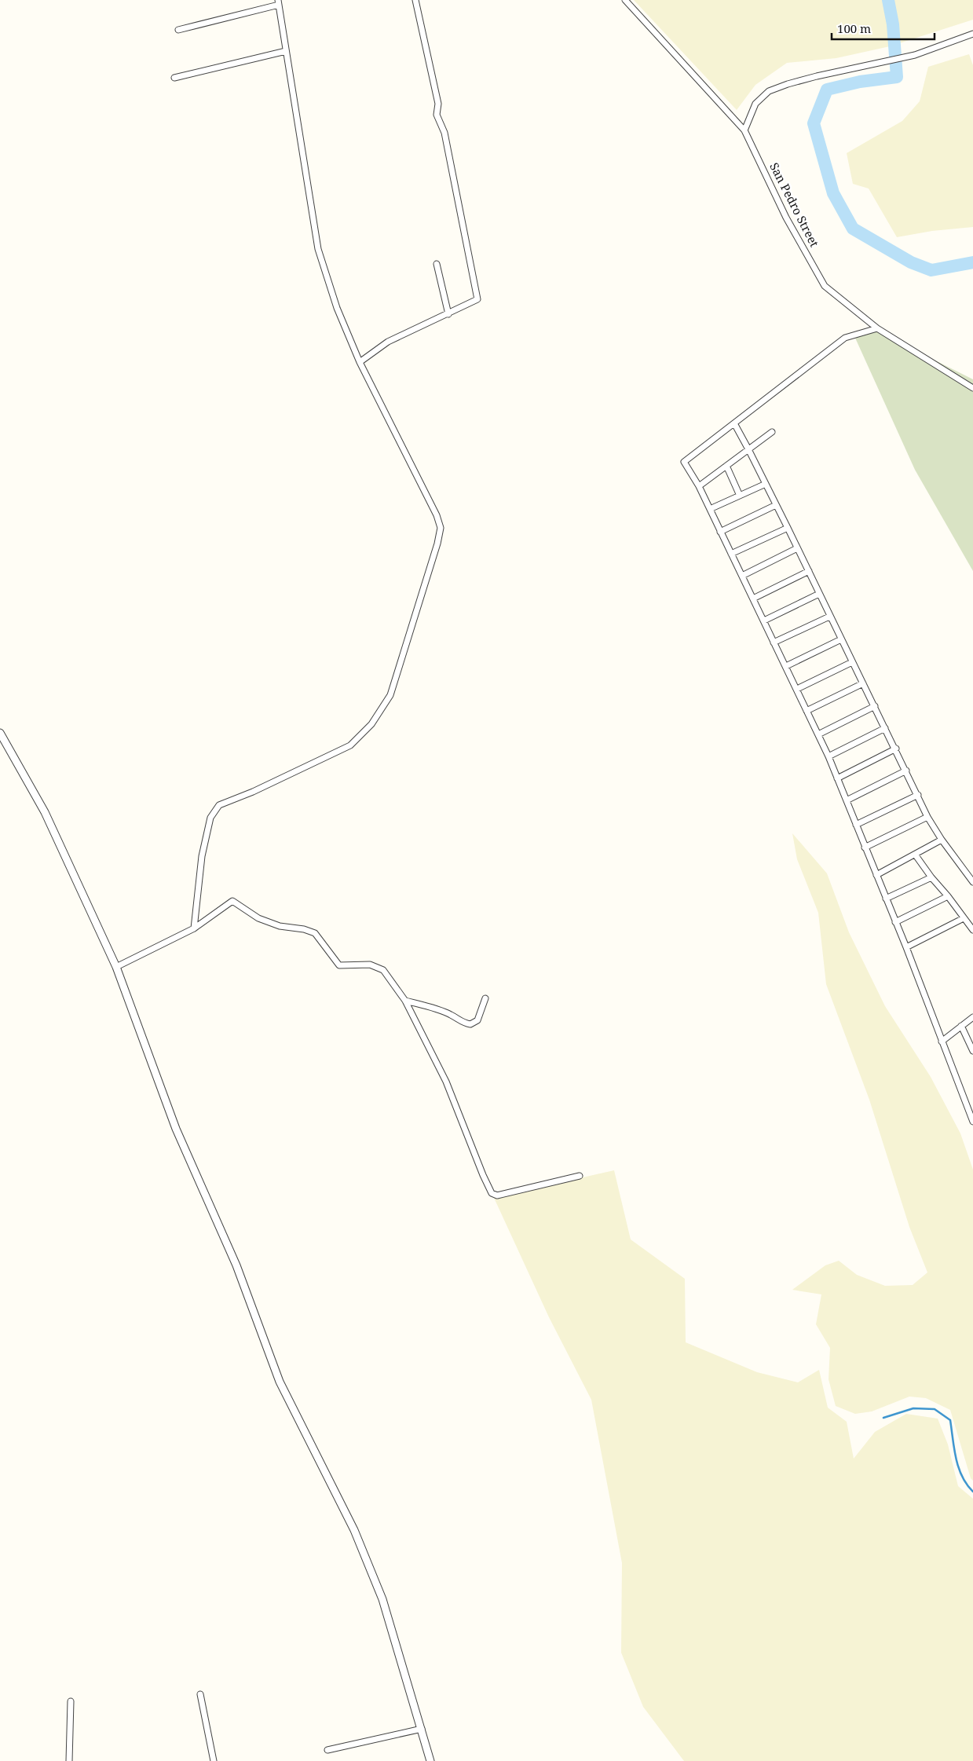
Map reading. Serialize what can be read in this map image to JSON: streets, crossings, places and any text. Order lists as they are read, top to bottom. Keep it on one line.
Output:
{"streets":{"street":["San Pedro Street"]},"scale_bar":"100 m"}
